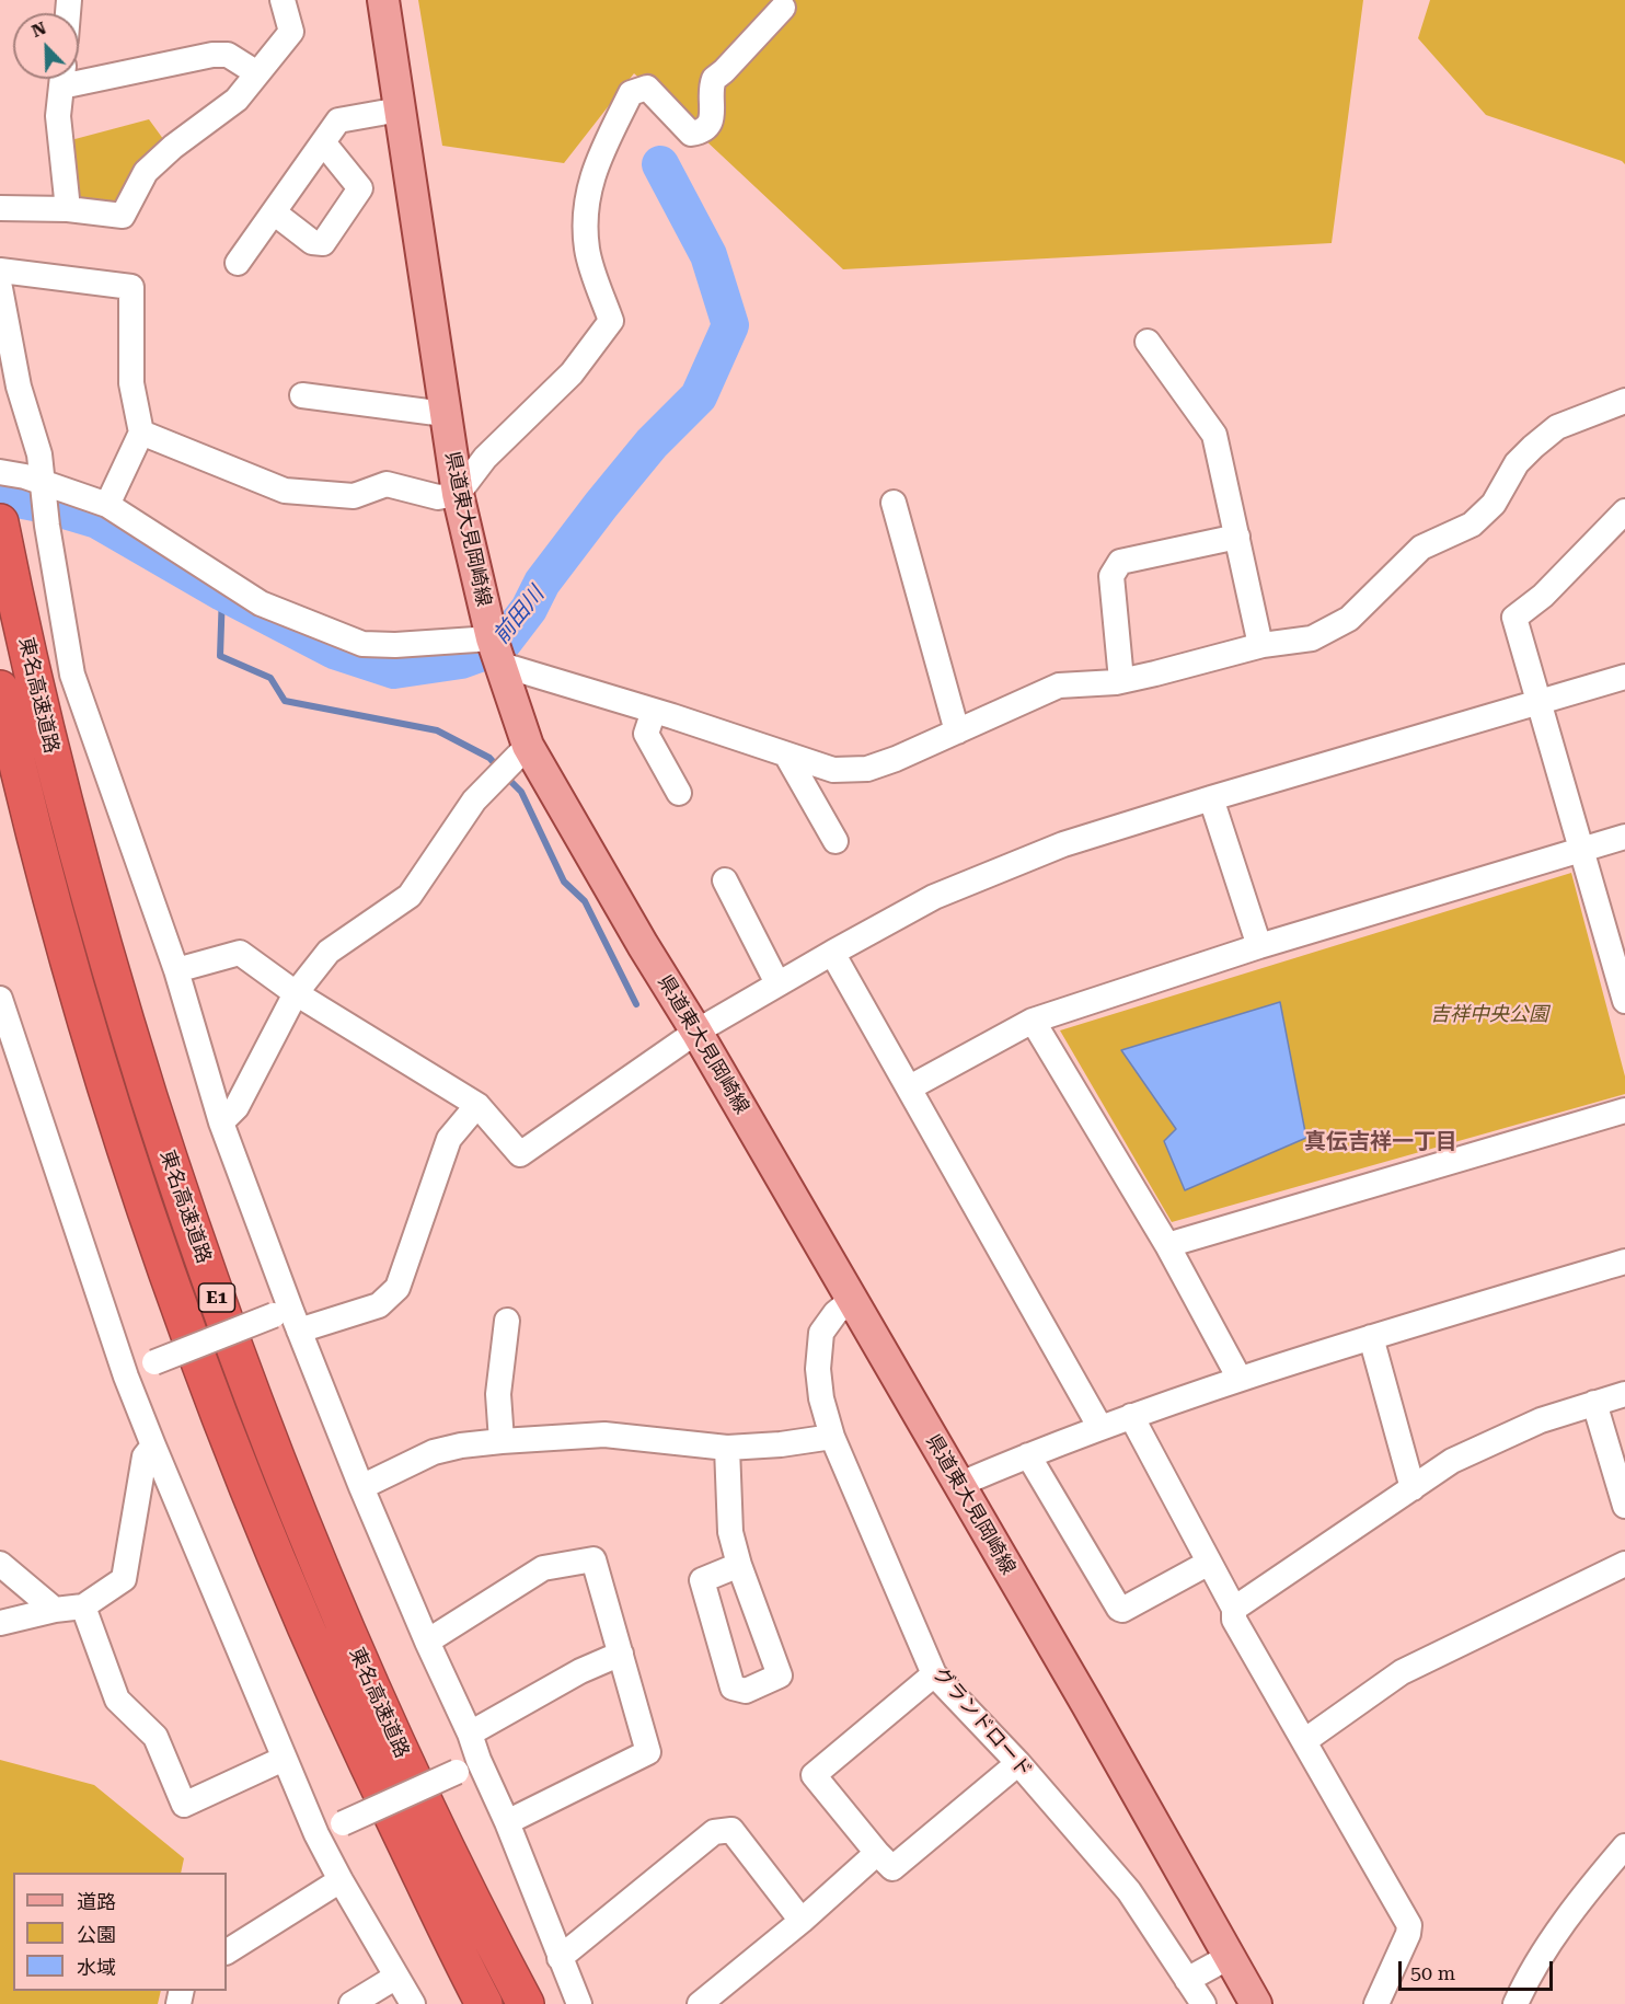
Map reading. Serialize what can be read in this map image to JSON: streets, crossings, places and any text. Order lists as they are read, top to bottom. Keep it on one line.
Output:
{"streets":{"highway":["東名高速道路","E1"],"main road":["県道東大見岡崎線"],"street":["グランドロード"]},"crossings":[["県道東大見岡崎線","グランドロード"]],"districts":["真伝吉祥一丁目"],"water":["前田川"],"parks":["吉祥中央公園"],"legend":["道路","公園","水域"],"scale_bar":"50 m","north":"top left"}
